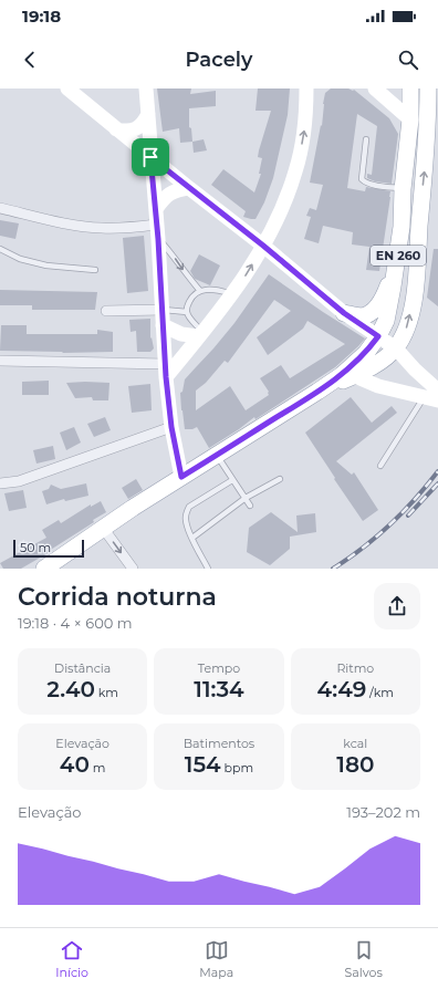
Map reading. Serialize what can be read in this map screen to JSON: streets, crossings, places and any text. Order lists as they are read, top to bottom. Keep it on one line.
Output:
{"streets":{"main road":["EN 260"]},"scale_bar":"50 m","page":{"status":"19:18","header":"Pacely","scale":"50 m","heading":["Corrida noturna","19:18 · 4 × 600 m"],"stats":[["Distância","2.40 km"],["Tempo","11:34"],["Ritmo","4:49 /km"],["Elevação","40 m"],["Batimentos","154 bpm"],["kcal","180"]],"chart":["Elevação","193–202 m"],"tabs":["Início","Mapa","Salvos"]}}
